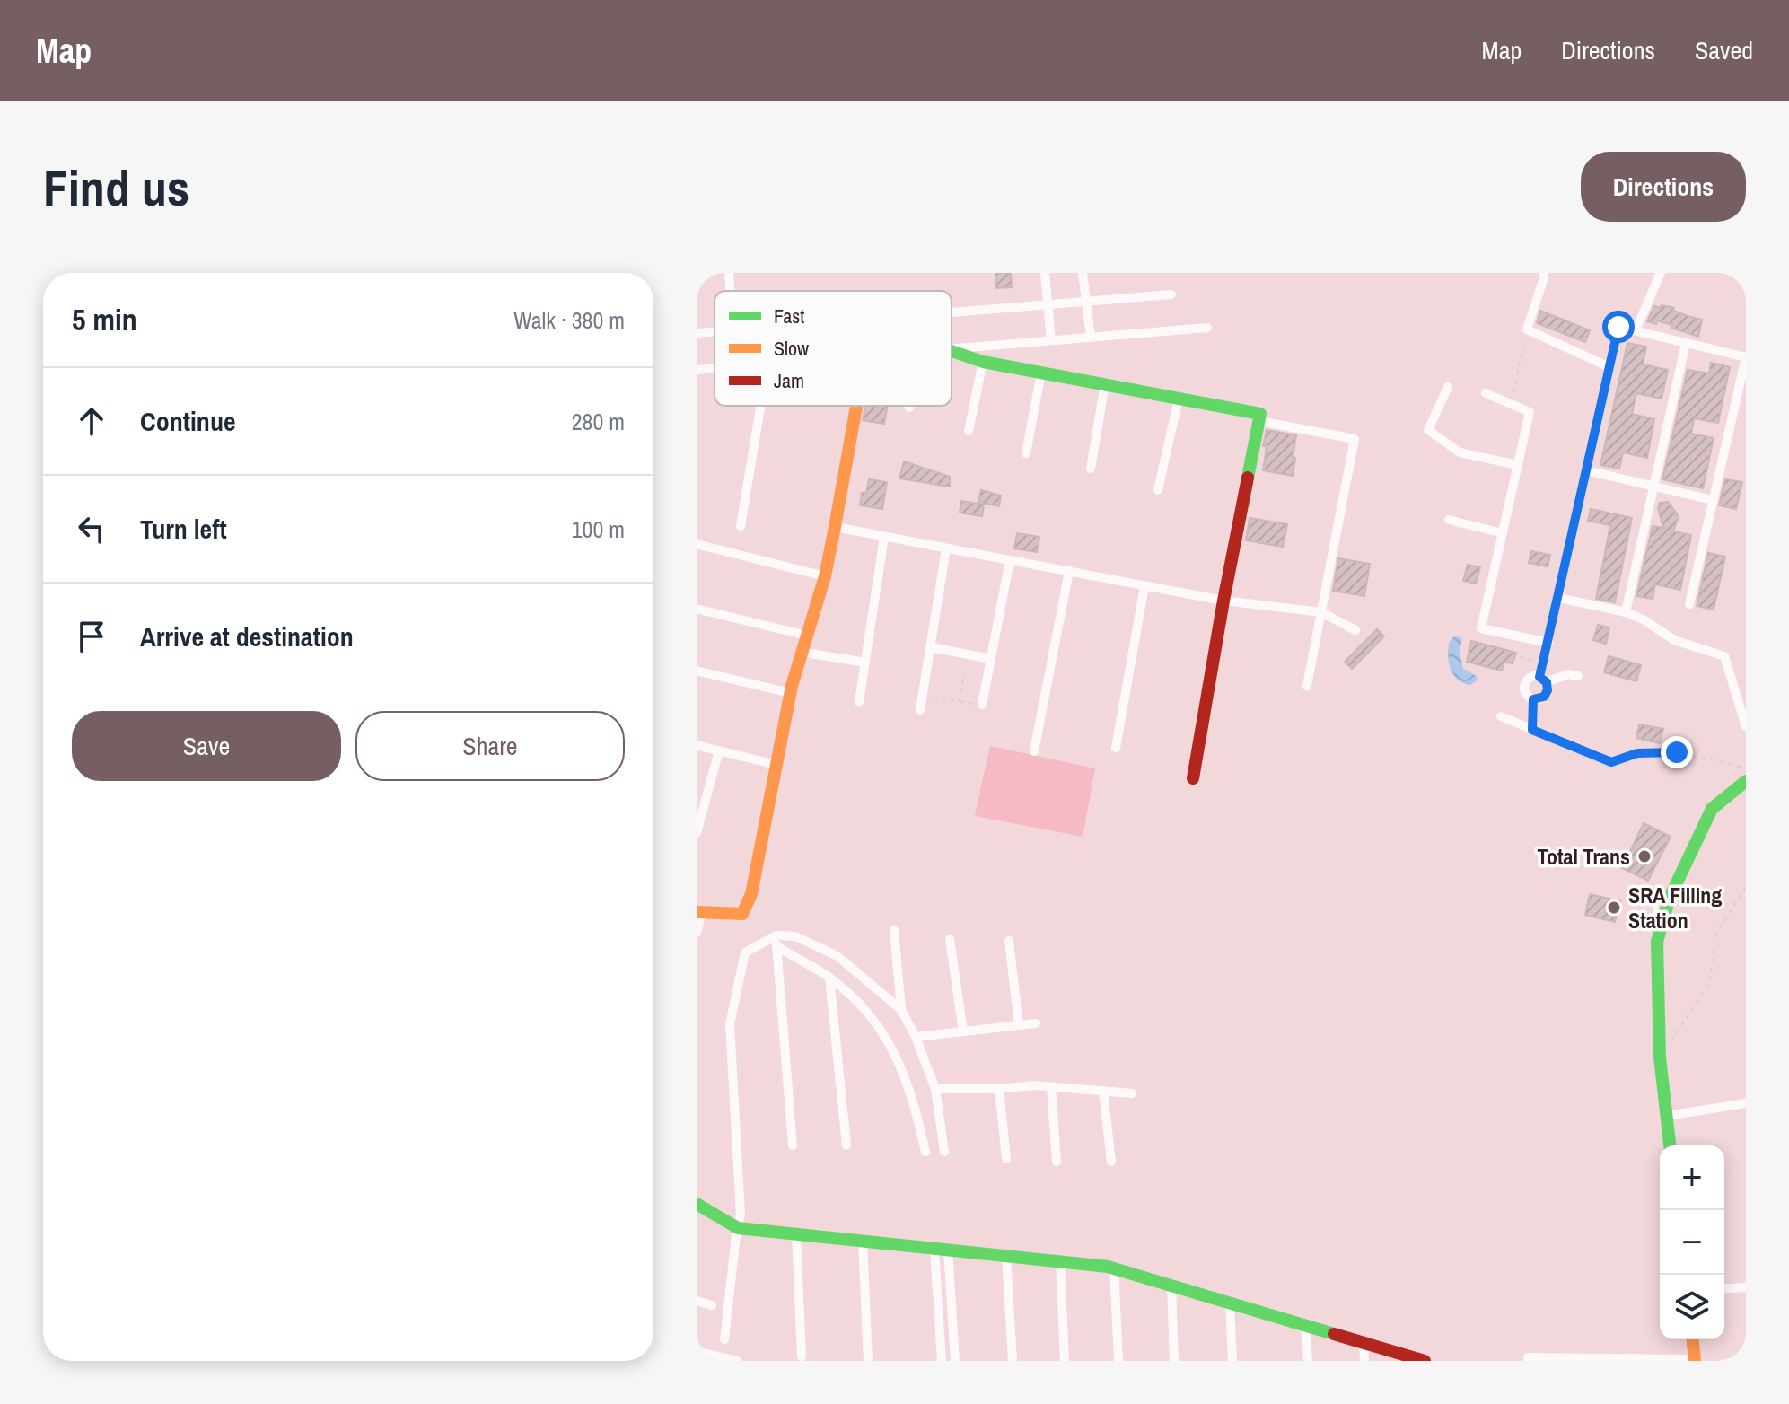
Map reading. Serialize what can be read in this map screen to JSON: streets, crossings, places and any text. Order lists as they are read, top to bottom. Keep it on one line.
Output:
{"places":["Total Trans","SRA Filling Station"],"legend":["Fast","Slow","Jam"],"page":{"header":"Map","nav":["Map","Directions","Saved"],"buttons":["Directions",["Save","Share"]],"title":"Find us","heading":["5 min","Walk · 380 m"],"list":[["Continue","280 m"],["Turn left","100 m"],"Arrive at destination"],"map_buttons":["+","−"]}}
